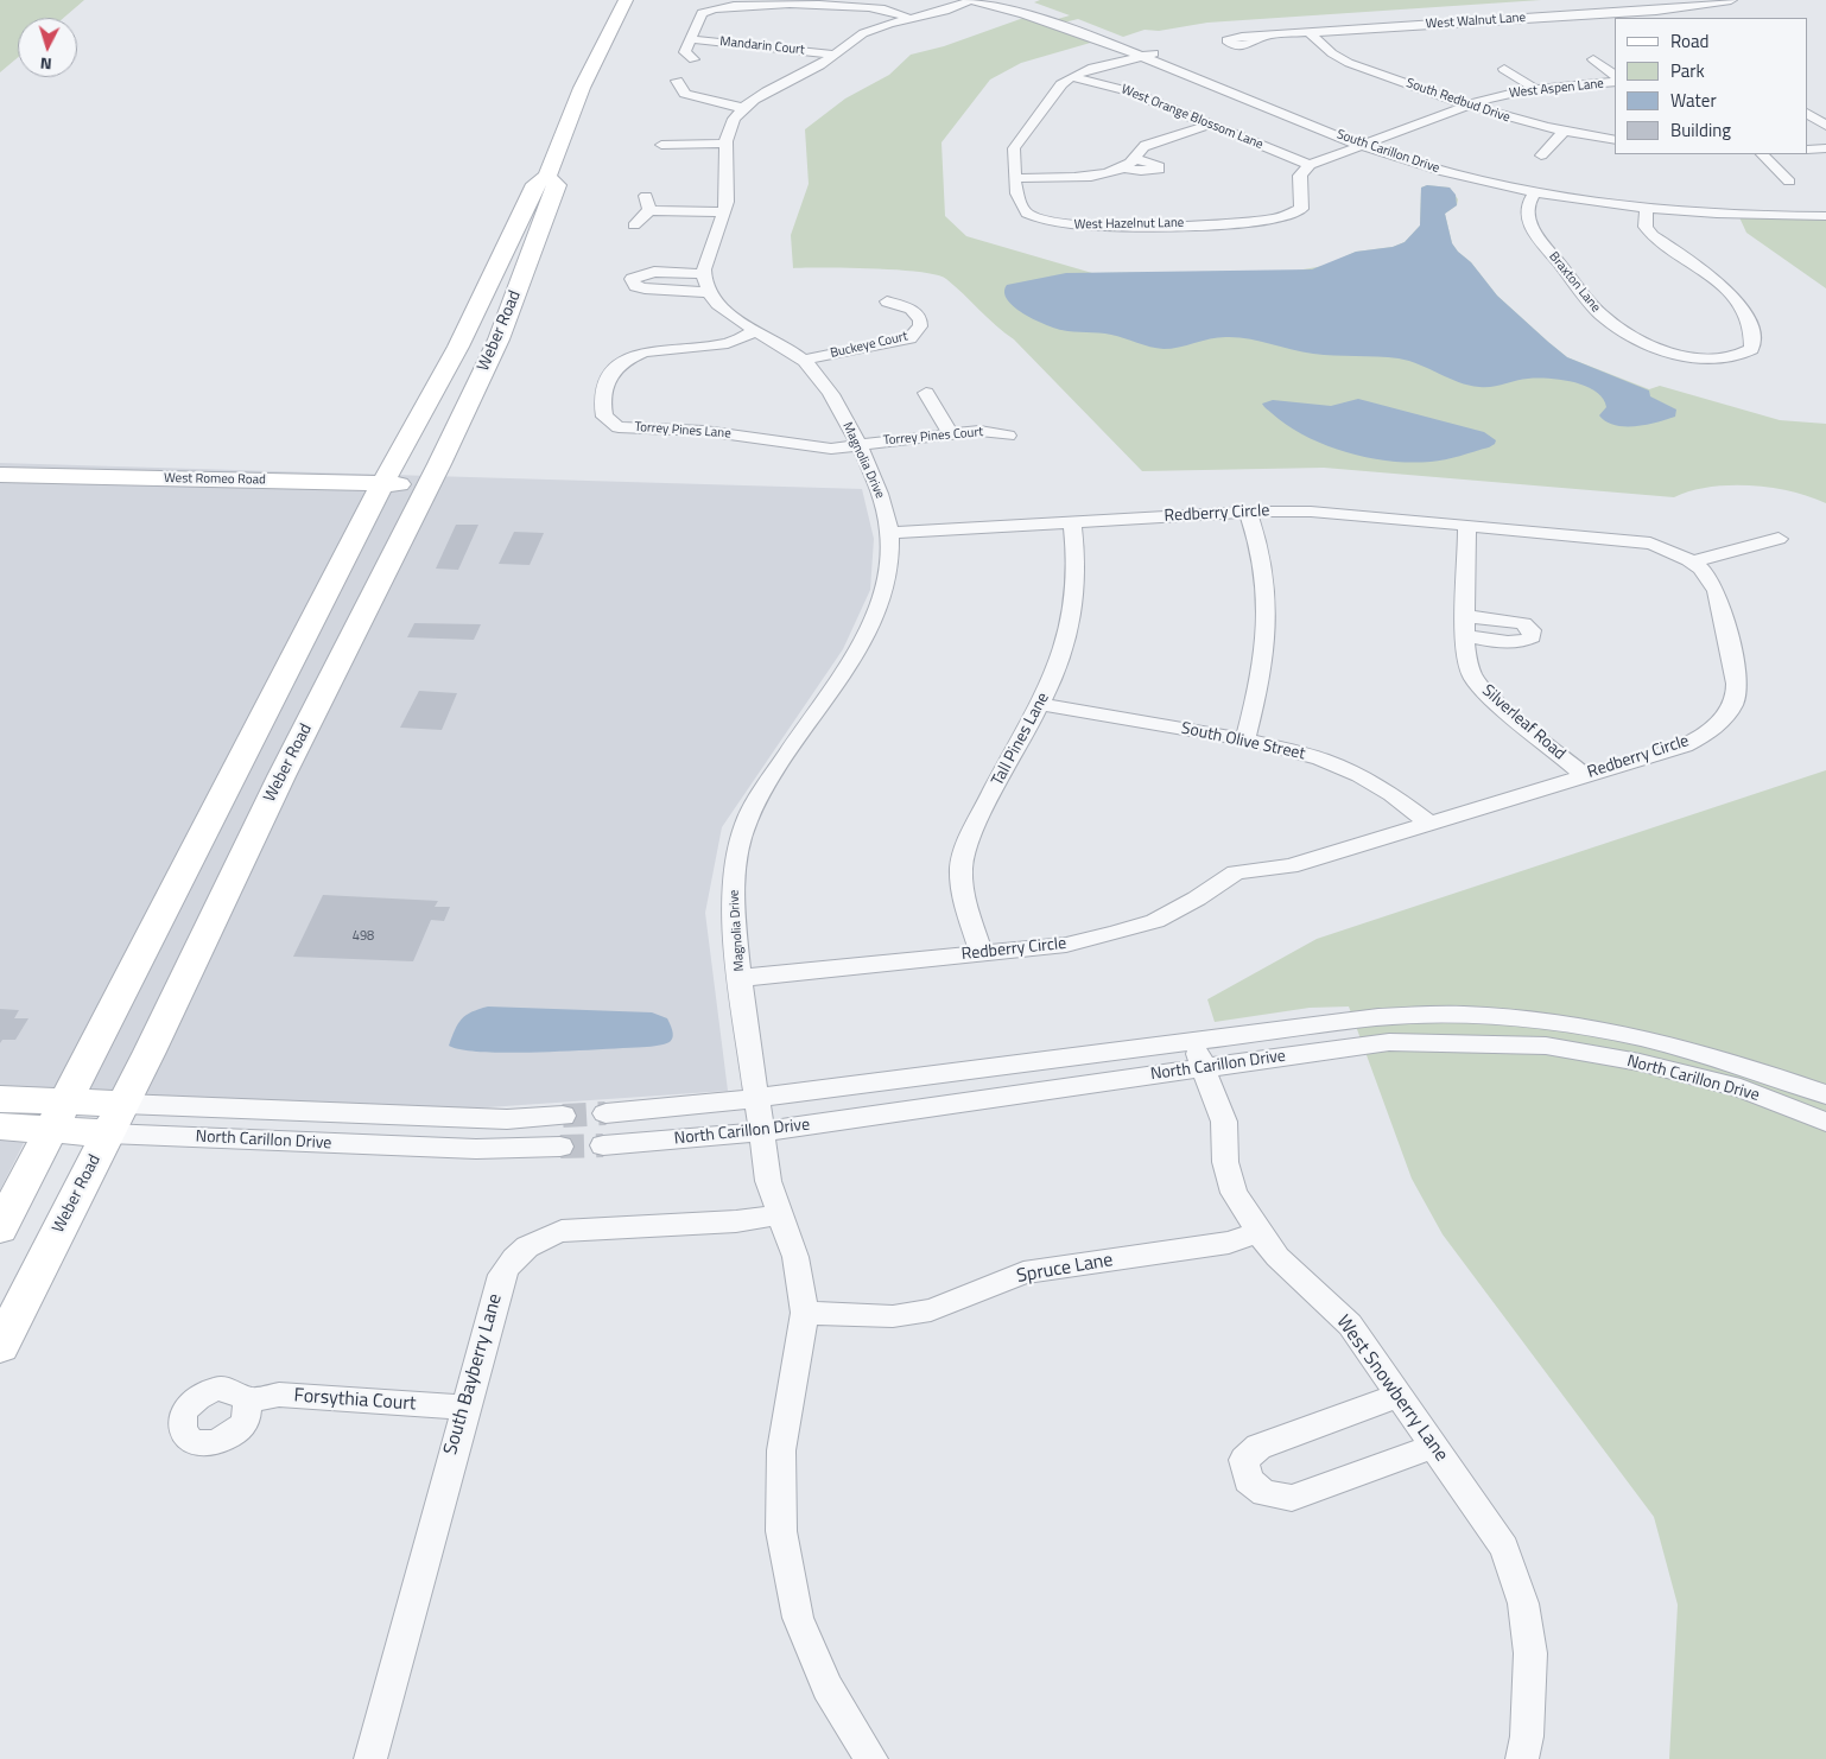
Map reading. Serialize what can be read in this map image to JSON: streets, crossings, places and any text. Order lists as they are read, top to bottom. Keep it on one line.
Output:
{"streets":{"main road":["Weber Road","West Romeo Road"],"street":["West Walnut Lane","Mandarin Court","West Aspen Lane","South Redbud Drive","West Orange Blossom Lane","South Carillon Drive","West Hazelnut Lane","Braxton Lane","Buckeye Court","Torrey Pines Lane","Torrey Pines Court","Magnolia Drive","Redberry Circle","Silverleaf Road","Tall Pines Lane","South Olive Street","North Carillon Drive","Spruce Lane","South Bayberry Lane","West Snowberry Lane","Forsythia Court"]},"crossings":[["West Walnut Lane","South Redbud Drive"],["West Aspen Lane","South Redbud Drive"],["West Aspen Lane","South Carillon Drive"],["West Orange Blossom Lane","West Hazelnut Lane"],["South Carillon Drive","West Hazelnut Lane"],["South Carillon Drive","Braxton Lane"],["Weber Road","West Romeo Road"],["Weber Road","North Carillon Drive"],["Buckeye Court","Magnolia Drive"],["Torrey Pines Lane","Torrey Pines Court"],["Torrey Pines Lane","Magnolia Drive"],["Torrey Pines Court","Magnolia Drive"],["Magnolia Drive","Redberry Circle"],["Magnolia Drive","North Carillon Drive"],["Redberry Circle","Silverleaf Road"],["Redberry Circle","Tall Pines Lane"],["Redberry Circle","South Olive Street"],["Tall Pines Lane","South Olive Street"],["North Carillon Drive","West Snowberry Lane"],["Spruce Lane","West Snowberry Lane"],["South Bayberry Lane","Forsythia Court"]],"house_numbers":["498"],"legend":["Road","Park","Water","Building"],"north":"bottom"}
